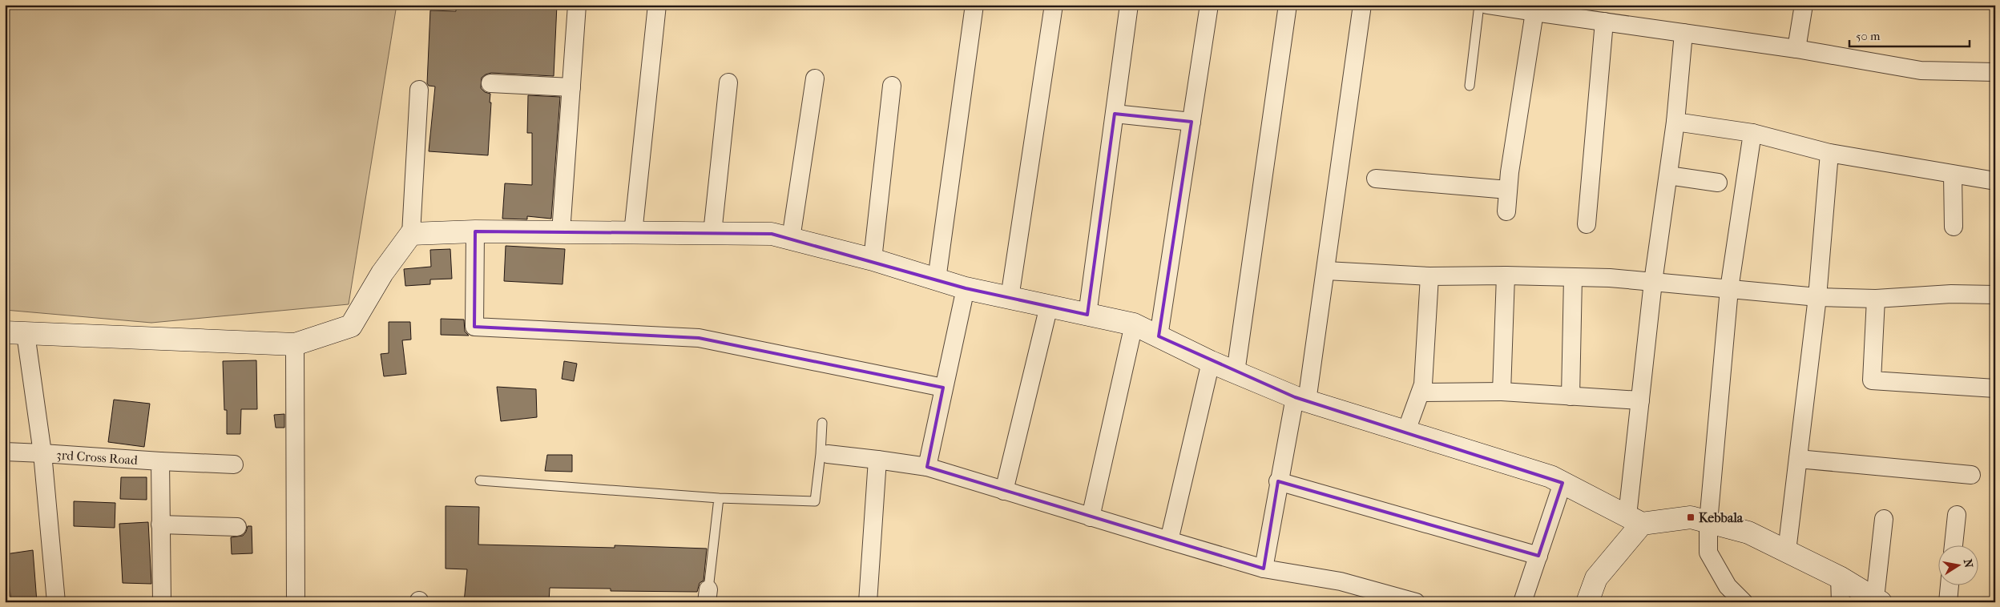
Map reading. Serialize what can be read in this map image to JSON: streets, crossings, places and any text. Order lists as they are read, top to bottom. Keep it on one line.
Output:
{"streets":{"street":["3rd Cross Road"]},"places":{"transit":["Kebbala"]},"scale_bar":"50 m","north":"right"}
